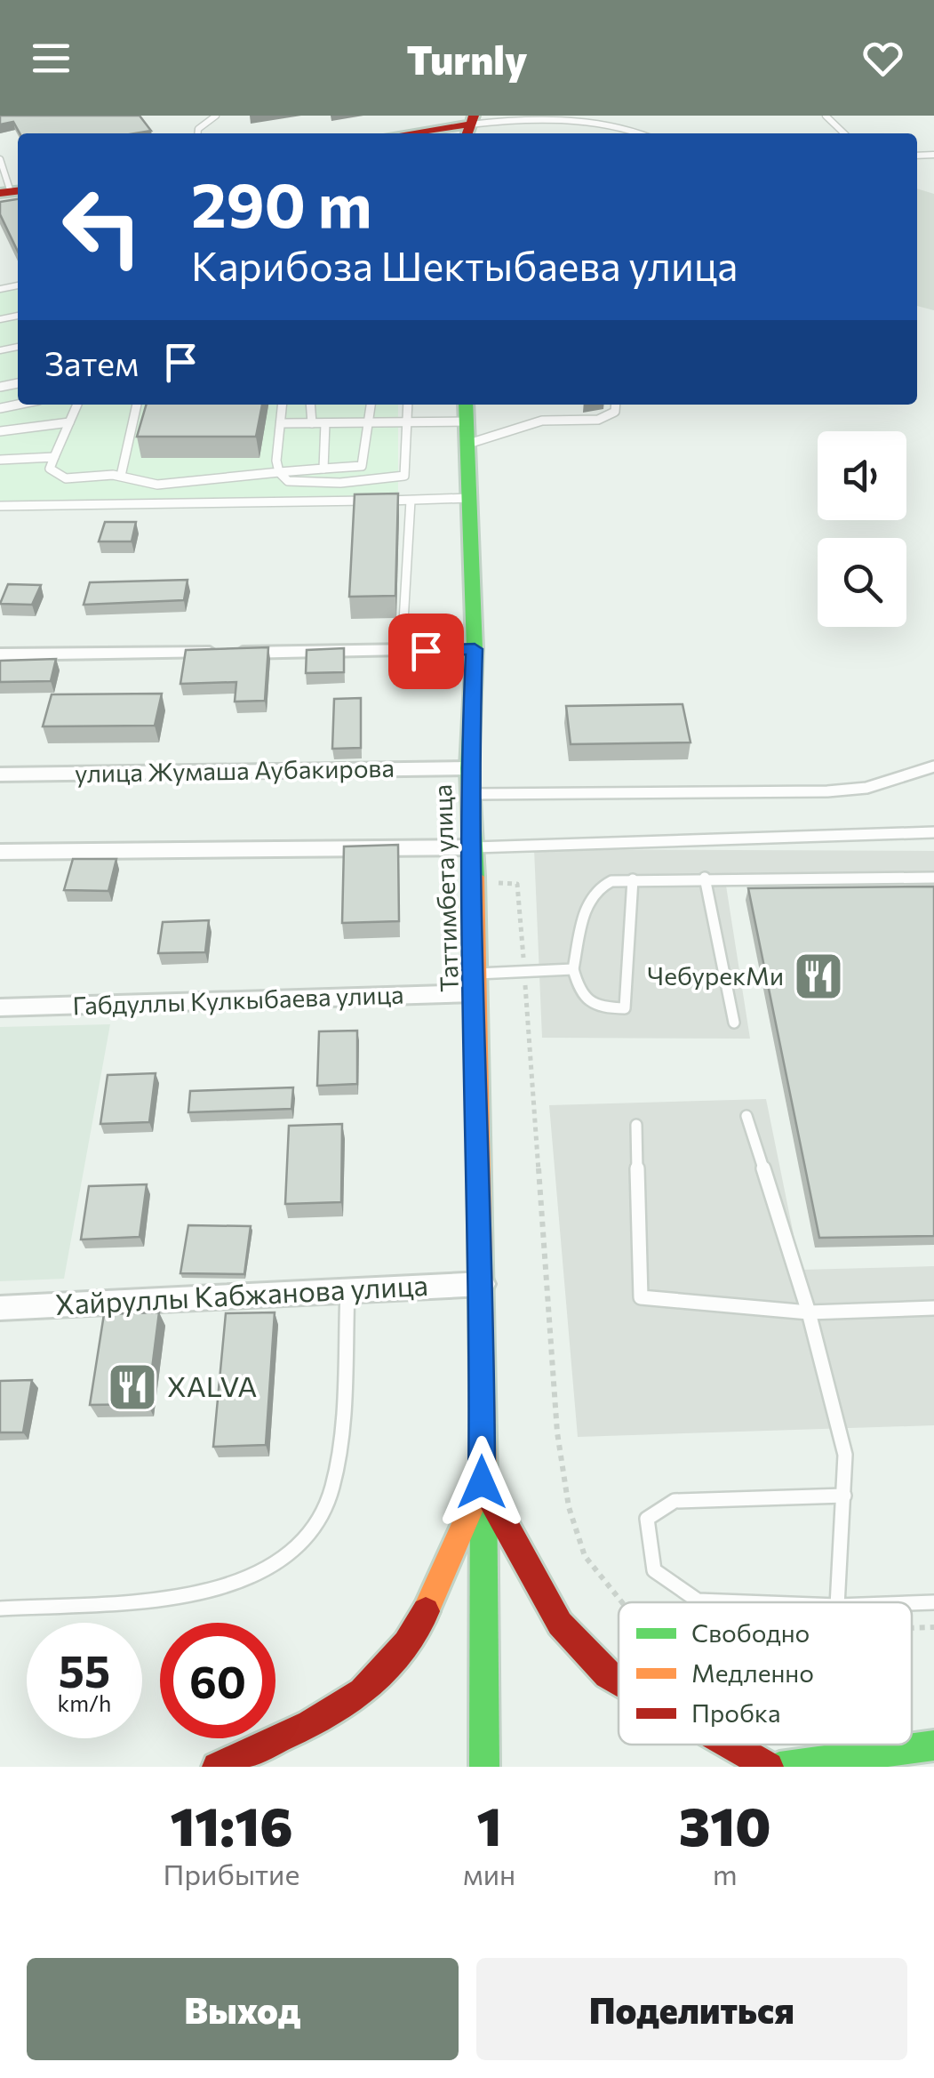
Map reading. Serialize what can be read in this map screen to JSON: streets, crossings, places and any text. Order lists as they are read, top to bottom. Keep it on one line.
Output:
{"streets":{"main road":["Таттимбета улица"],"street":["улица Жумаша Аубакирова","Габдуллы Кулкыбаева улица","Хайруллы Кабжанова улица"]},"crossings":[["улица Жумаша Аубакирова","Таттимбета улица"],["Таттимбета улица","Габдуллы Кулкыбаева улица"],["Таттимбета улица","Хайруллы Кабжанова улица"]],"places":{"restaurant":["ЧебурекМи","XALVA"]},"legend":["Свободно","Медленно","Пробка"],"page":{"header":"Turnly","turn":["290 m","Карибоза Шектыбаева улица"],"then":"Затем","speed":"55 km/h","limit":"60","eta":["11:16","Прибытие","1","мин","310","m"],"buttons":["Выход","Поделиться"]}}
